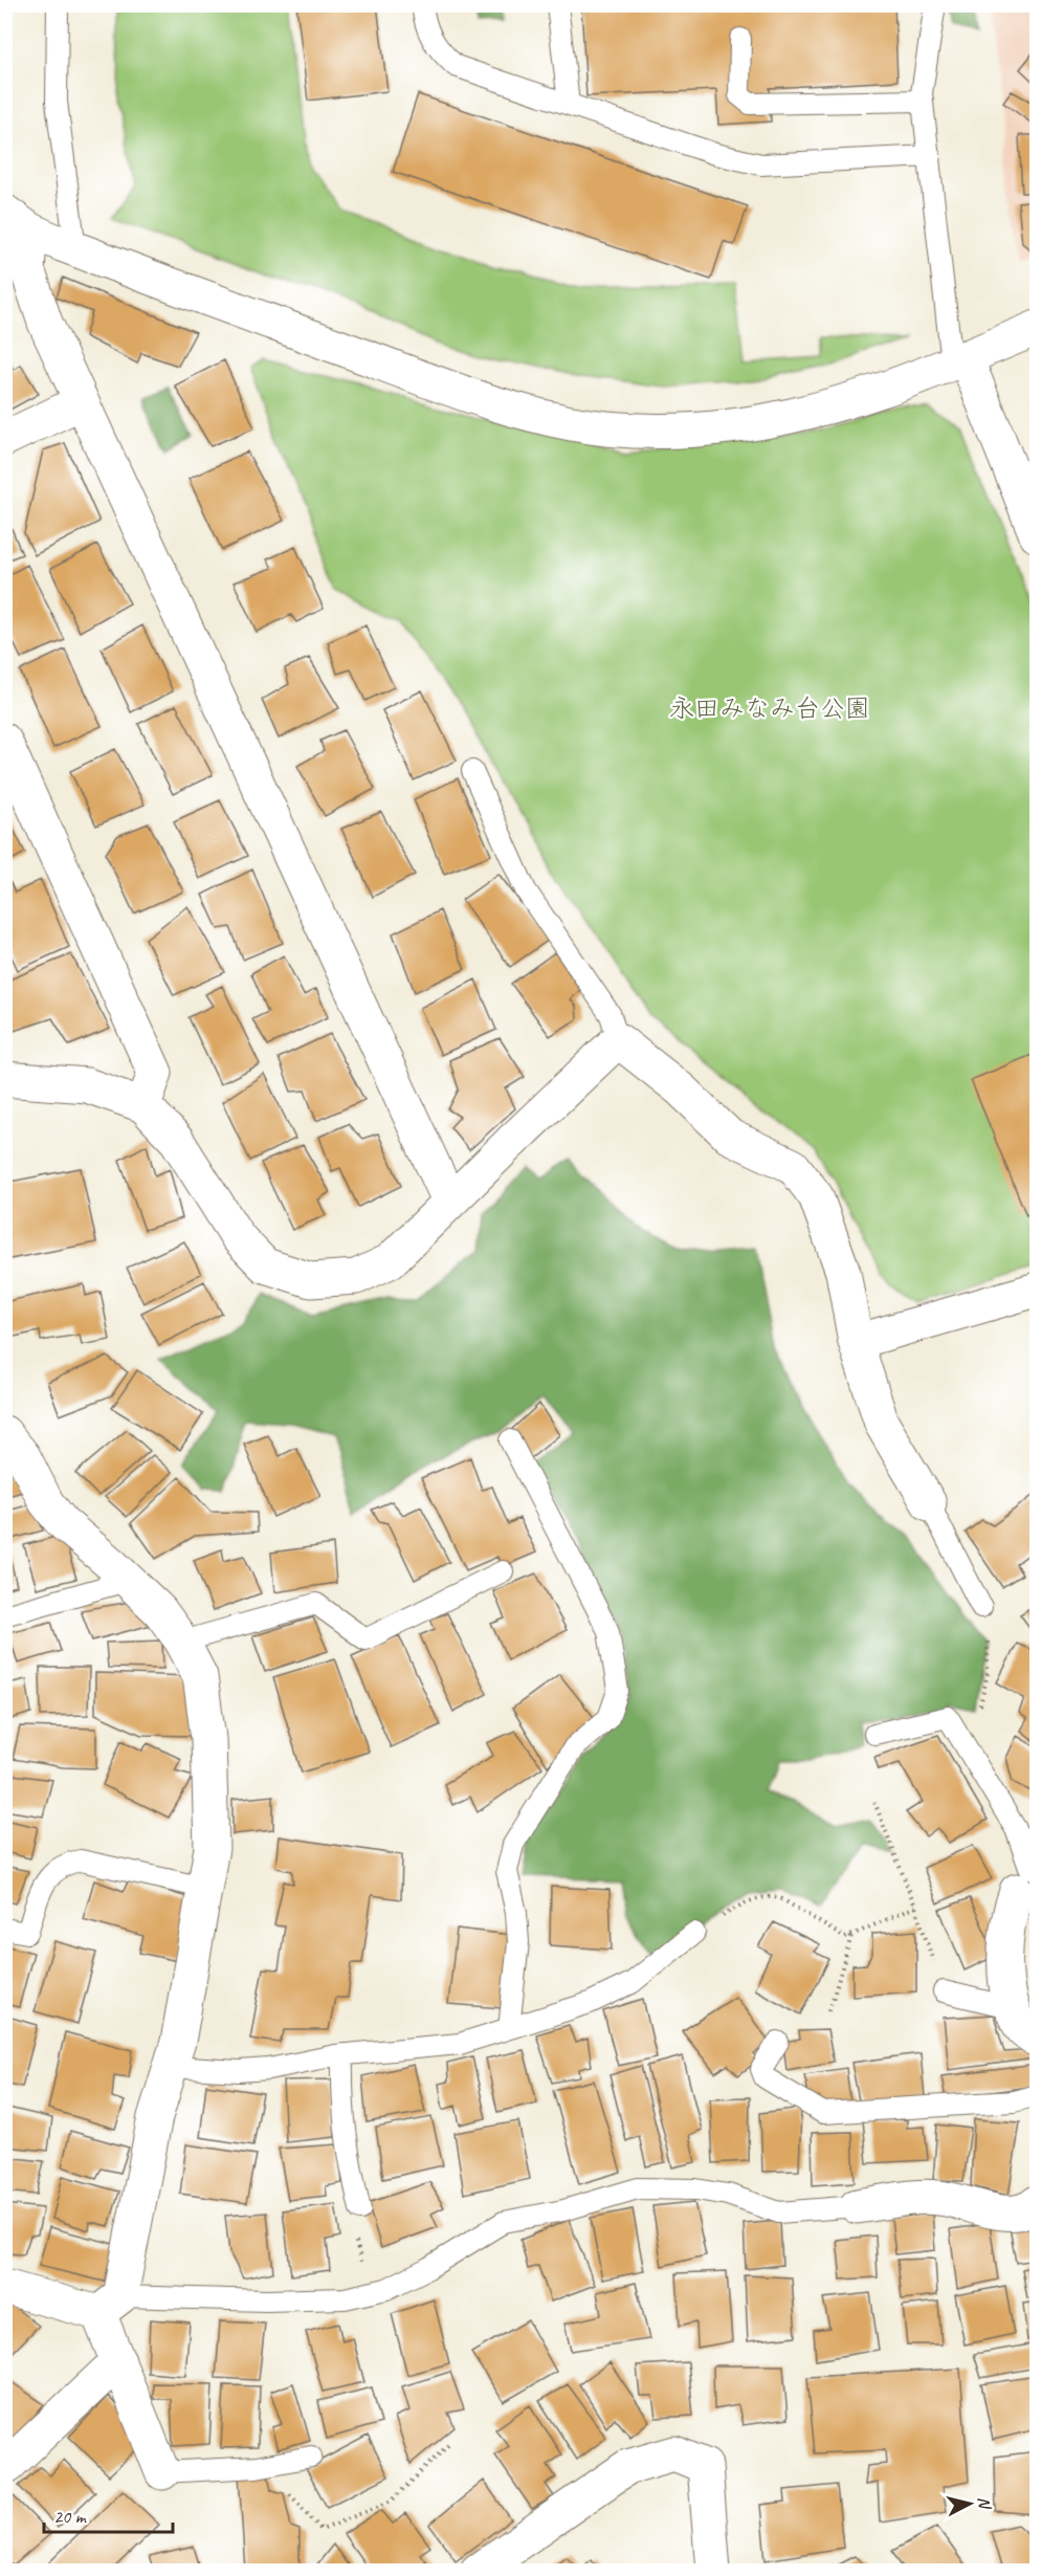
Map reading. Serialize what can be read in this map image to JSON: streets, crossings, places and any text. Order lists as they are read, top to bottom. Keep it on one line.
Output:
{"parks":["永田みなみ台公園"],"scale_bar":"20 m","north":"right"}
